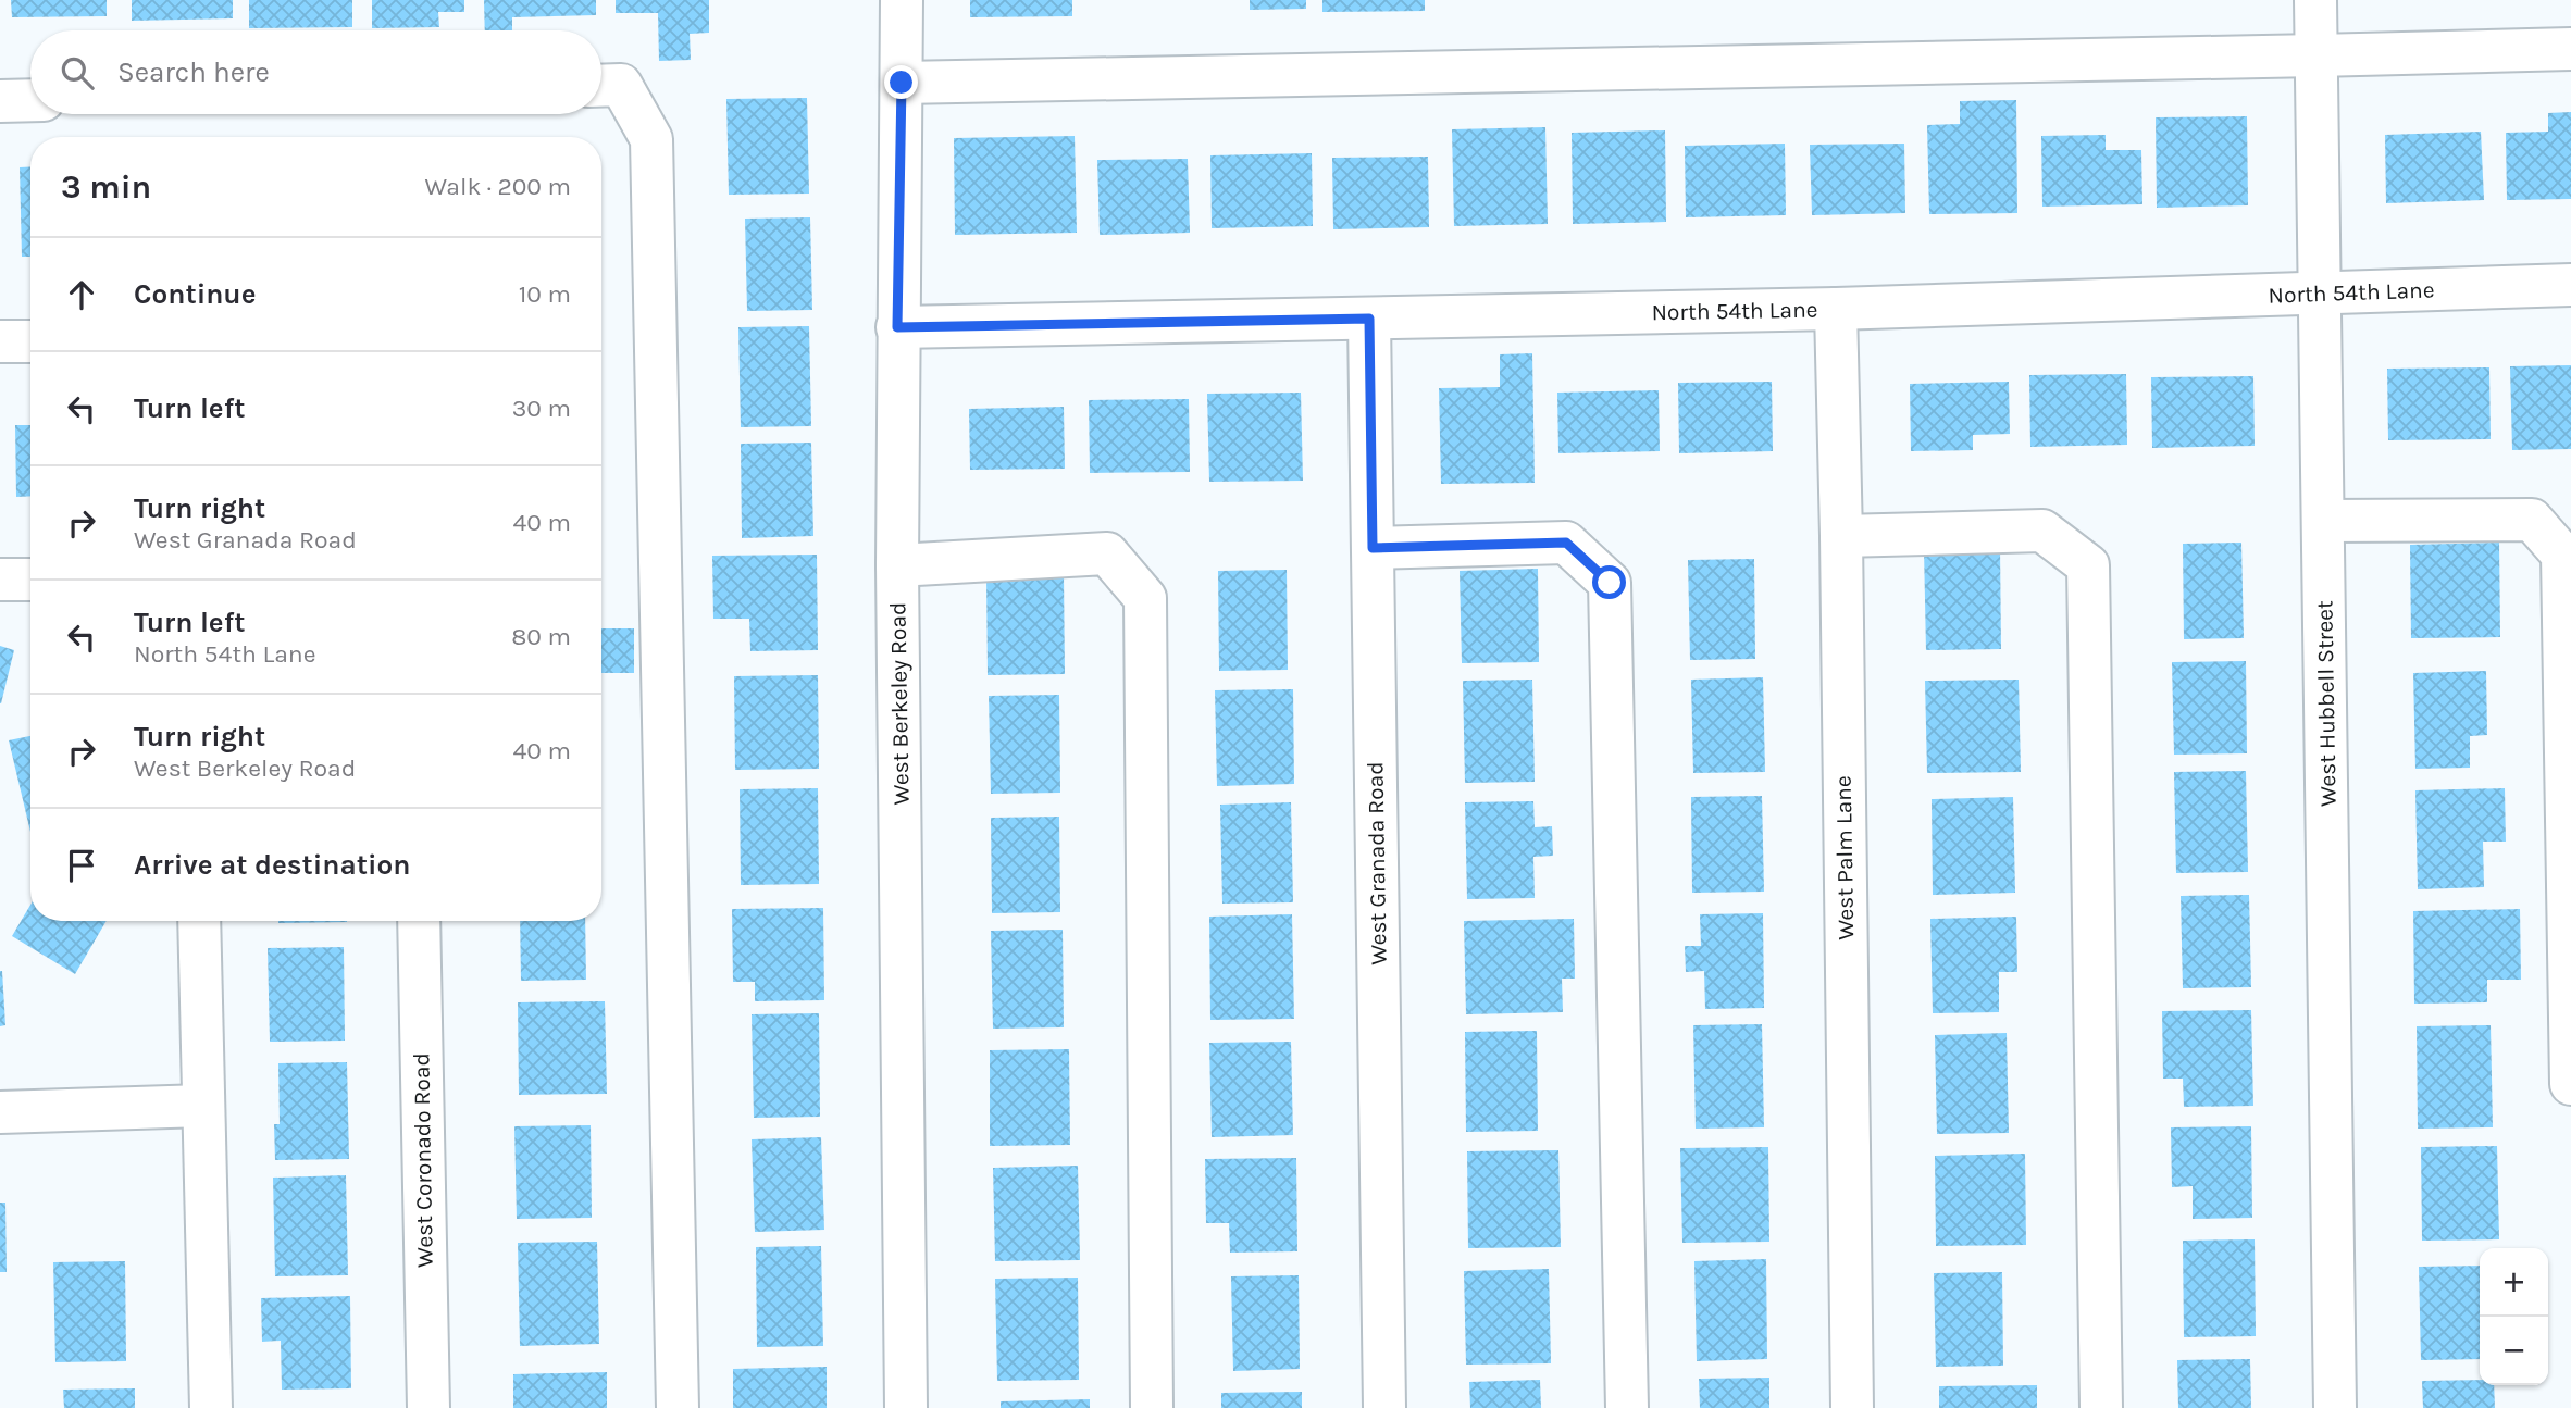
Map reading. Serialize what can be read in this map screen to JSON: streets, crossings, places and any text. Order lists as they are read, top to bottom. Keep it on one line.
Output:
{"streets":{"street":["North 54th Lane","West Berkeley Road","West Hubbell Street","West Palm Lane","West Granada Road","West Coronado Road"]},"crossings":[["North 54th Lane","West Berkeley Road"],["North 54th Lane","West Hubbell Street"],["North 54th Lane","West Palm Lane"],["North 54th Lane","West Granada Road"]],"page":{"search":"Search here","heading":["3 min","Walk · 200 m"],"list":[["Continue","10 m"],["Turn left","30 m"],["Turn right","West Granada Road","40 m"],["Turn left","North 54th Lane","80 m"],["Turn right","West Berkeley Road","40 m"],"Arrive at destination"],"map_buttons":["+","−"]}}
